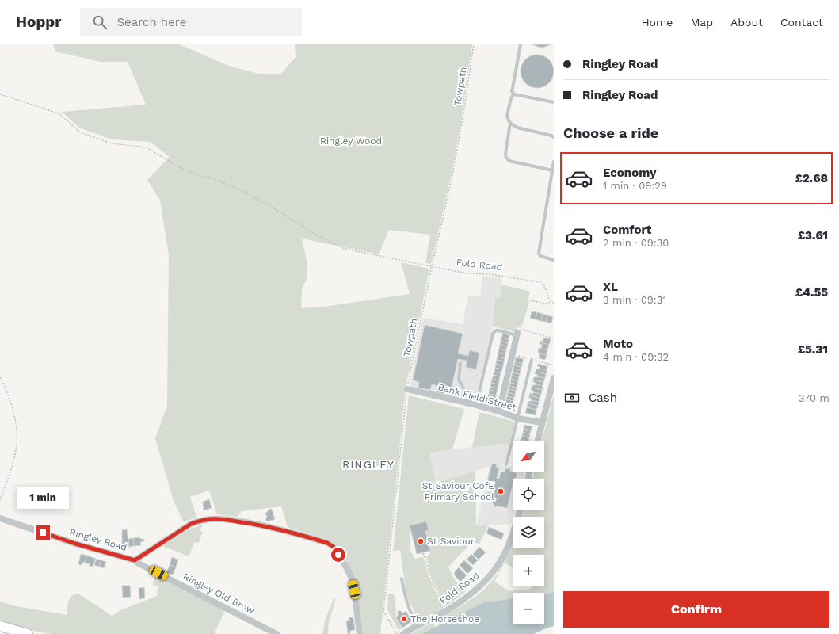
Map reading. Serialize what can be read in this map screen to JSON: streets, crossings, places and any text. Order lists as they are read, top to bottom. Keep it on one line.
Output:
{"streets":{"street":["Fold Road","Bank Field Street","Ringley Road","Ringley Old Brow"],"path":["Towpath"]},"crossings":[["Towpath","Fold Road"],["Towpath","Bank Field Street"],["Ringley Road","Ringley Old Brow"]],"districts":["RINGLEY"],"parks":["Ringley Wood"],"places":["St Saviour CofE Primary School","St Saviour","The Horseshoe"],"north":"bottom left","page":{"header":"Hoppr","search":"Search here","nav":["Home","Map","About","Contact"],"banner":["Ringley Road","Ringley Road"],"heading":"Choose a ride","list":[{"name":"Economy","note":"1 min · 09:29","value":"£2.68"},{"name":"Comfort","note":"2 min · 09:30","value":"£3.61"},{"name":"XL","note":"3 min · 09:31","value":"£4.55"},{"name":"Moto","note":"4 min · 09:32","value":"£5.31"}],"pay":["Cash","370 m"],"map_buttons":["+","−"],"bubble":"1 min","buttons":"Confirm"}}
